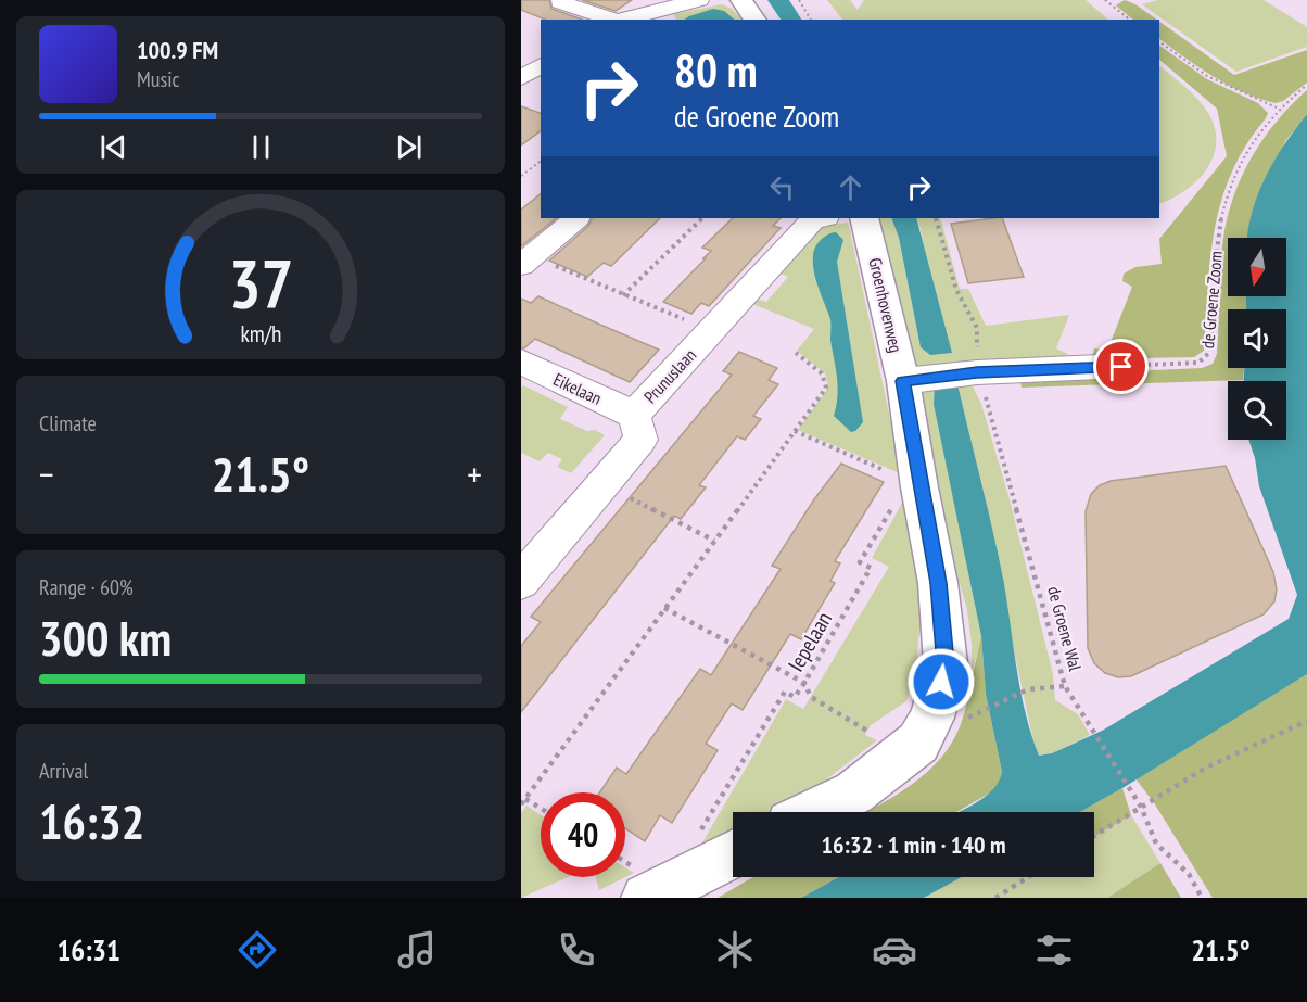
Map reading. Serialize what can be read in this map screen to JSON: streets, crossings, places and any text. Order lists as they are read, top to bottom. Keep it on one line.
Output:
{"streets":{"street":["Groenhovenweg","Prunuslaan","Eikelaan"],"path":["de Groene Zoom","de Groene Wal","Iepelaan"]},"crossings":[["Groenhovenweg","Iepelaan"],["Prunuslaan","Eikelaan"]],"north":"bottom","page":{"turn":["80 m","de Groene Zoom"],"song":["100.9 FM","Music"],"tile":["Climate",["Range · 60%","300 km"],["Arrival","16:32"]],"heat":["−","21.5°","+"],"limit":"40","trip":"16:32 · 1 min · 140 m","tabs":["16:31","21.5°"],"gauge":["37","km/h"]}}
